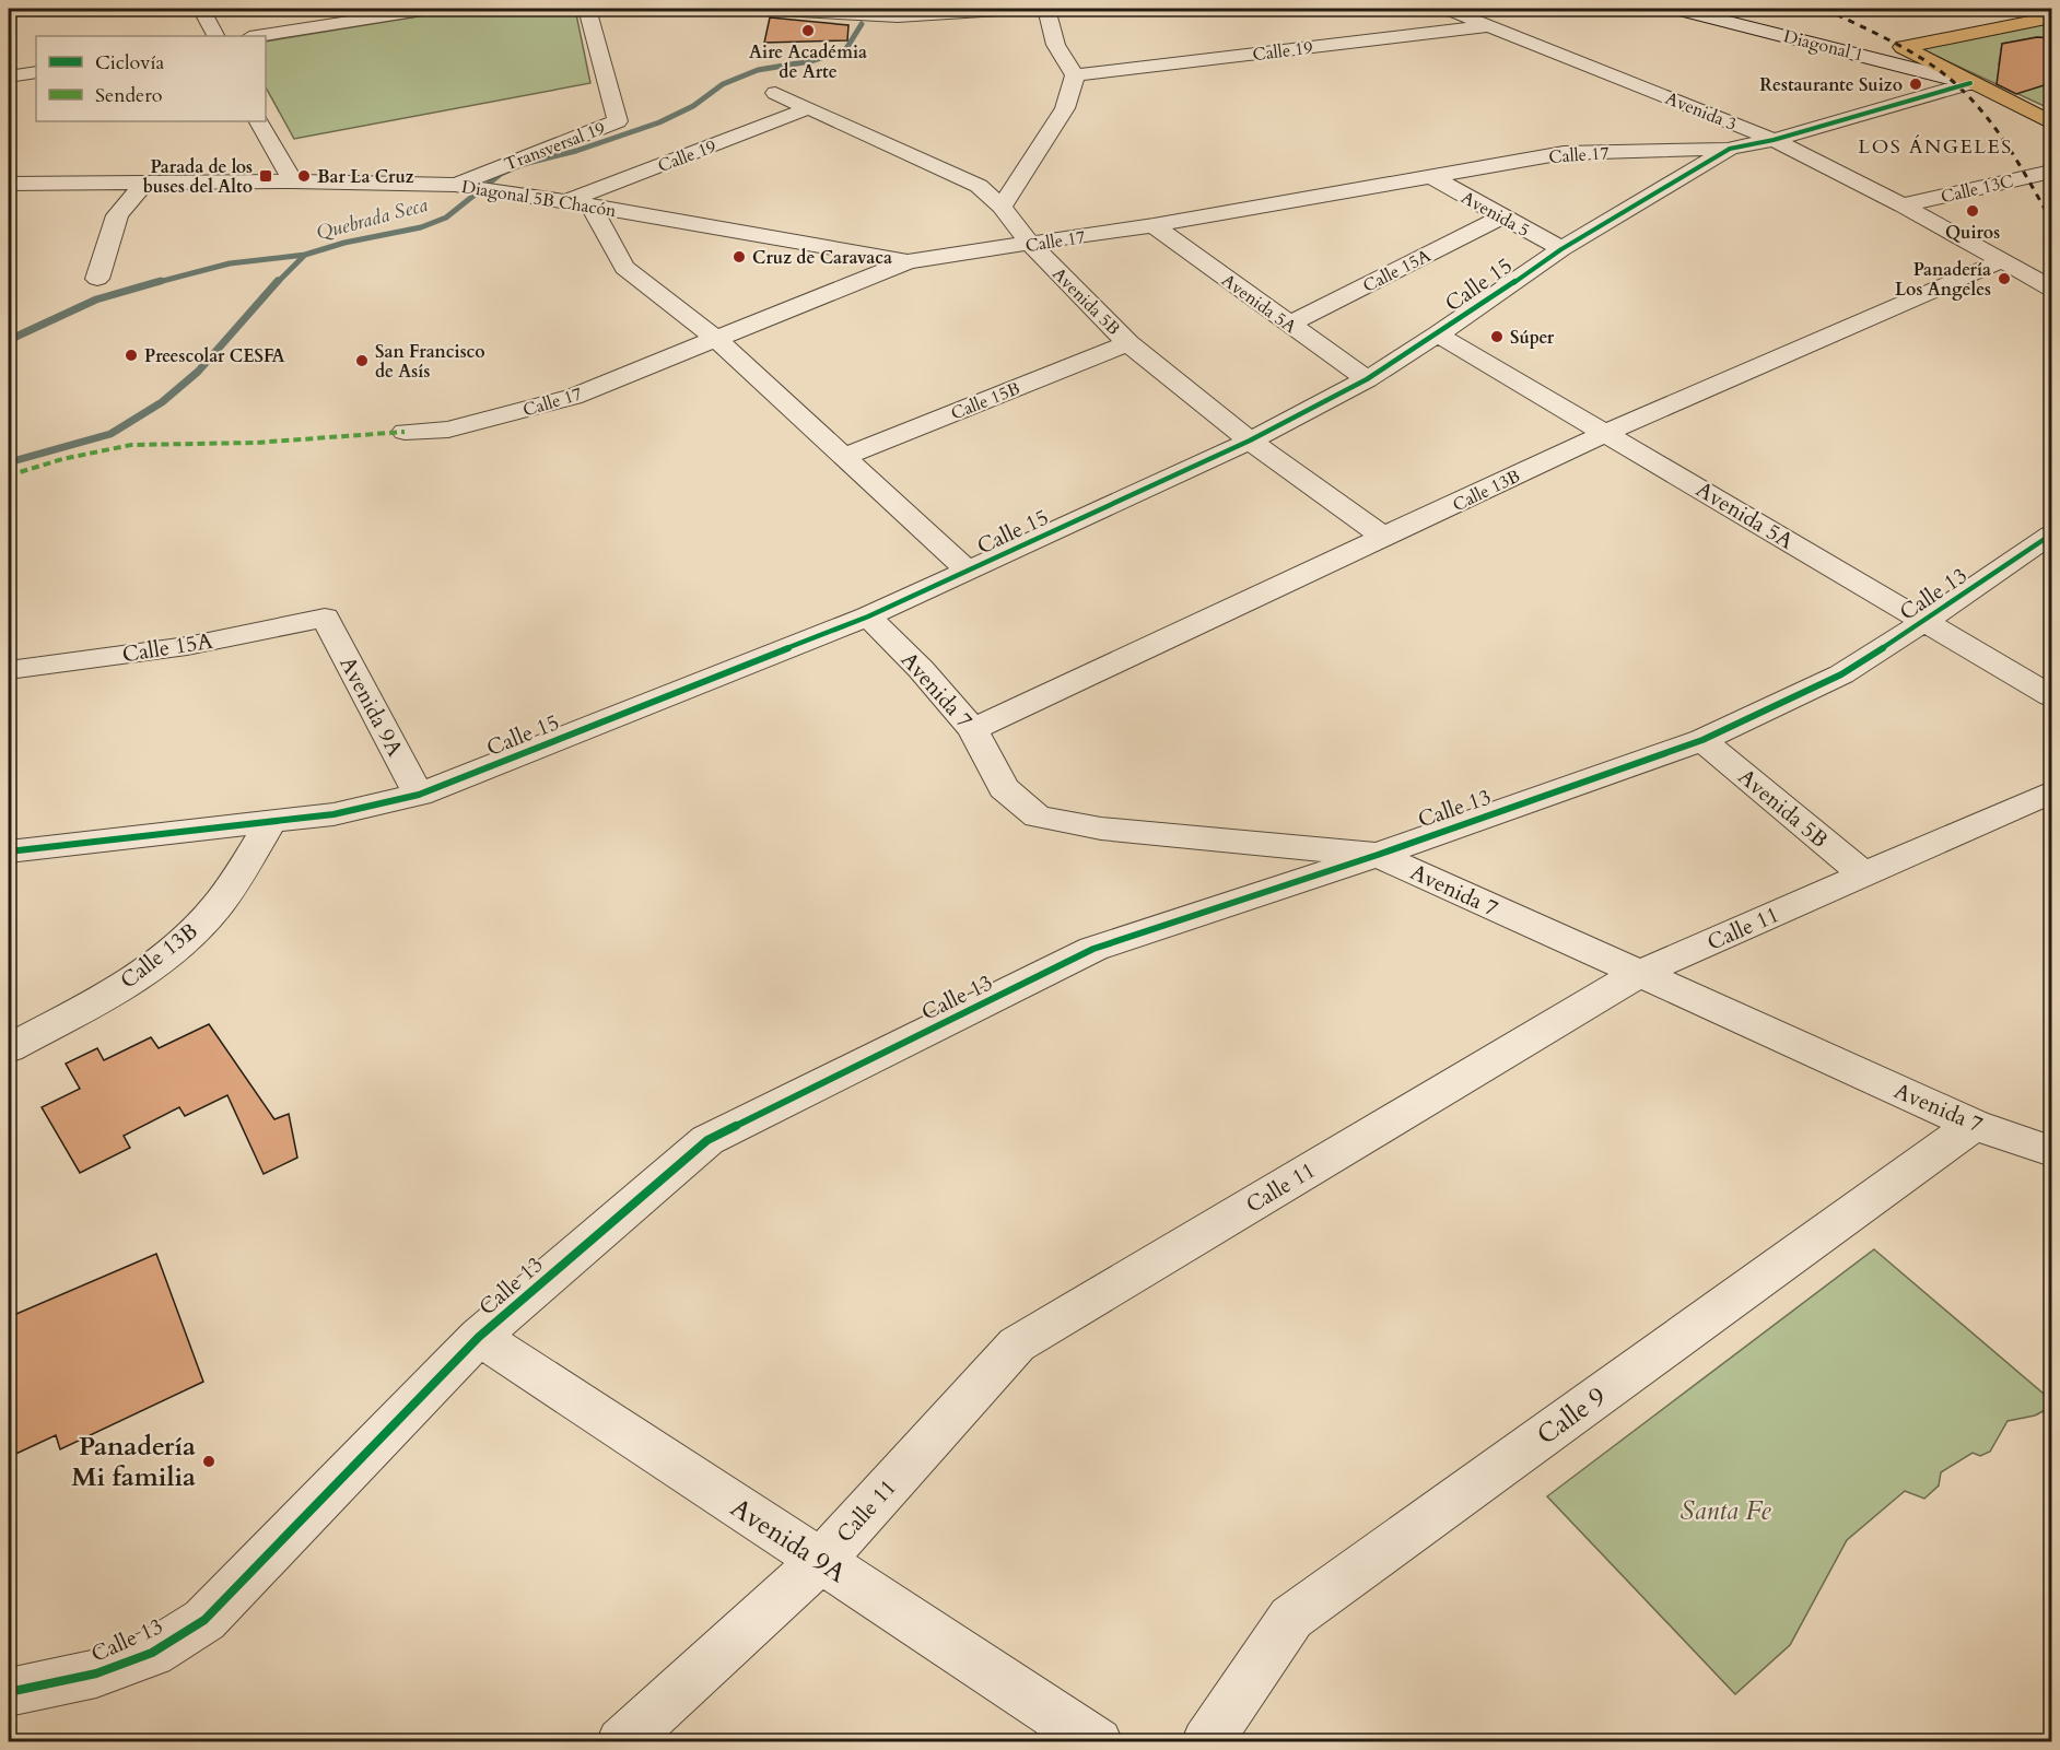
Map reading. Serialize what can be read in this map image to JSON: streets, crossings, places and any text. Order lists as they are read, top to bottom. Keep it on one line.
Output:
{"streets":{"main road":["Diagonal 1"],"street":["Calle 19","Avenida 3","Transversal 19","Calle 17","Calle 13C","Diagonal 5B Chacón","Avenida 5","Calle 15A","Calle 15","Avenida 5B","Avenida 5A","Calle 15B","Calle 13B","Calle 13","Avenida 7","Avenida 9A","Calle 11","Calle 9"]},"crossings":[["Diagonal 1","Calle 15"],["Calle 19","Avenida 3"],["Calle 19","Diagonal 5B Chacón"],["Calle 19","Avenida 5B"],["Avenida 3","Calle 13C"],["Avenida 3","Calle 15"],["Avenida 3","Calle 13B"],["Transversal 19","Diagonal 5B Chacón"],["Calle 17","Diagonal 5B Chacón"],["Calle 17","Avenida 5"],["Calle 17","Calle 15"],["Calle 17","Avenida 5B"],["Calle 17","Avenida 5A"],["Avenida 5","Calle 15A"],["Avenida 5","Calle 15"],["Calle 15A","Avenida 5A"],["Calle 15A","Avenida 9A"],["Calle 15","Avenida 5B"],["Calle 15","Avenida 5A"],["Calle 15","Calle 13B"],["Calle 15","Avenida 7"],["Calle 15","Avenida 9A"],["Avenida 5B","Calle 15B"],["Avenida 5B","Calle 13B"],["Avenida 5B","Calle 13"],["Avenida 5B","Calle 11"],["Avenida 5A","Calle 13B"],["Avenida 5A","Calle 13"],["Calle 13B","Avenida 7"],["Calle 13","Avenida 7"],["Calle 13","Avenida 9A"],["Avenida 7","Calle 11"],["Avenida 7","Calle 9"],["Avenida 9A","Calle 11"]],"districts":["LOS ÁNGELES"],"water":["Quebrada Seca"],"parks":["Santa Fe"],"places":{"other":["Aire Académia de Arte","Restaurante Suizo","Bar La Cruz","Quiros","Cruz de Caravaca","Panadería Los Angeles","Súper","Preescolar CESFA","San Francisco de Asís","Panadería Mi familia"],"transit":["Parada de los buses del Alto"]},"legend":["Ciclovía","Sendero"]}
